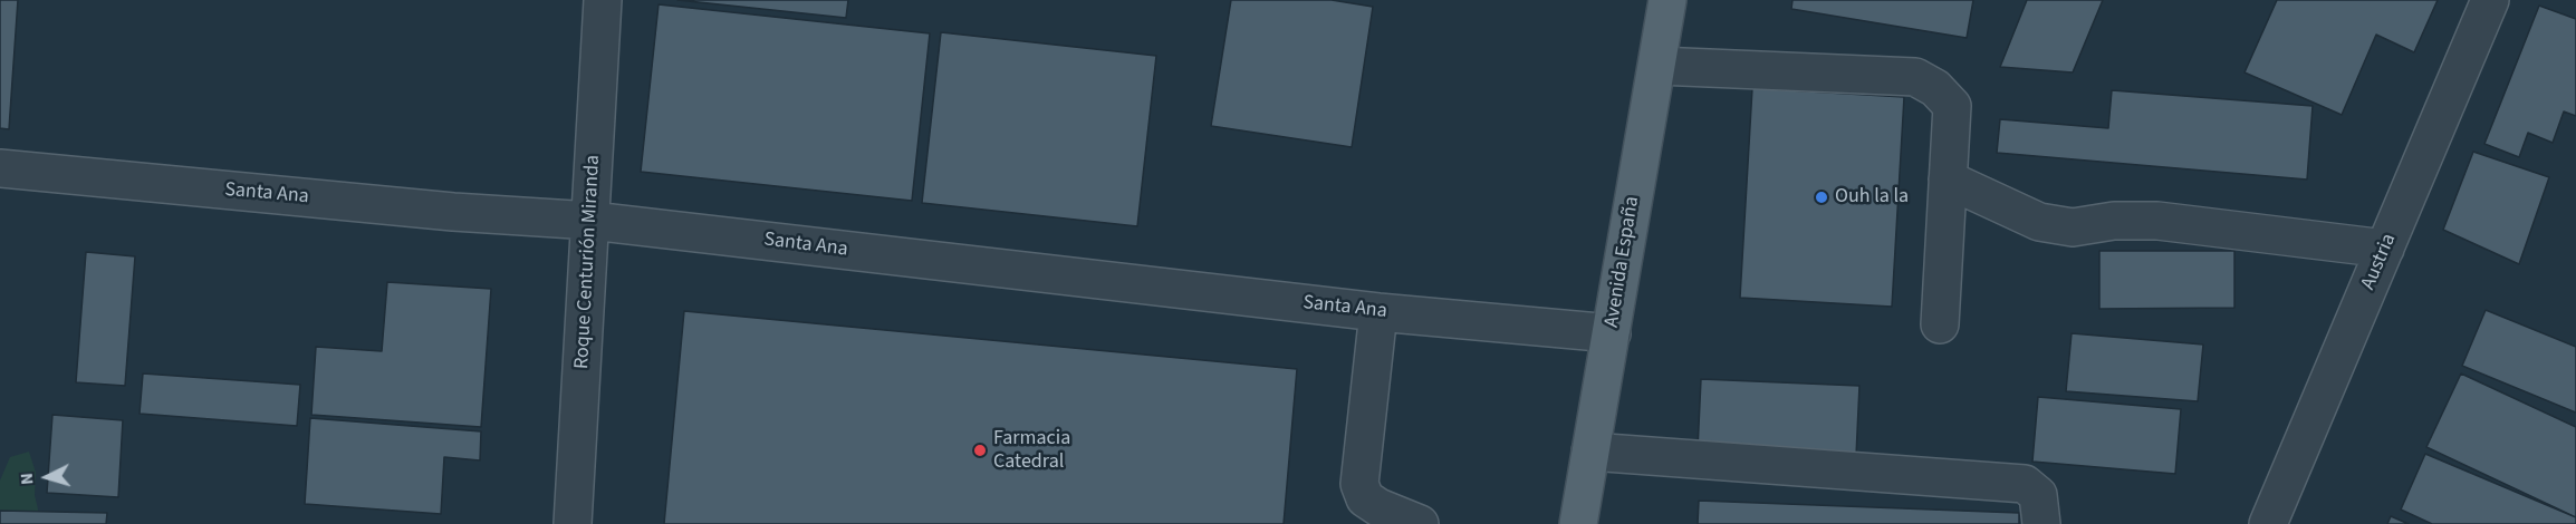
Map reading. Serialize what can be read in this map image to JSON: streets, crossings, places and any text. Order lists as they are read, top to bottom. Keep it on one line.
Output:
{"streets":{"main road":["Avenida España"],"street":["Santa Ana","Roque Centurión Miranda","Austria"]},"crossings":[["Santa Ana","Roque Centurión Miranda"],["Santa Ana","Avenida España"]],"places":["Ouh la la","Farmacia Catedral"],"north":"left"}
